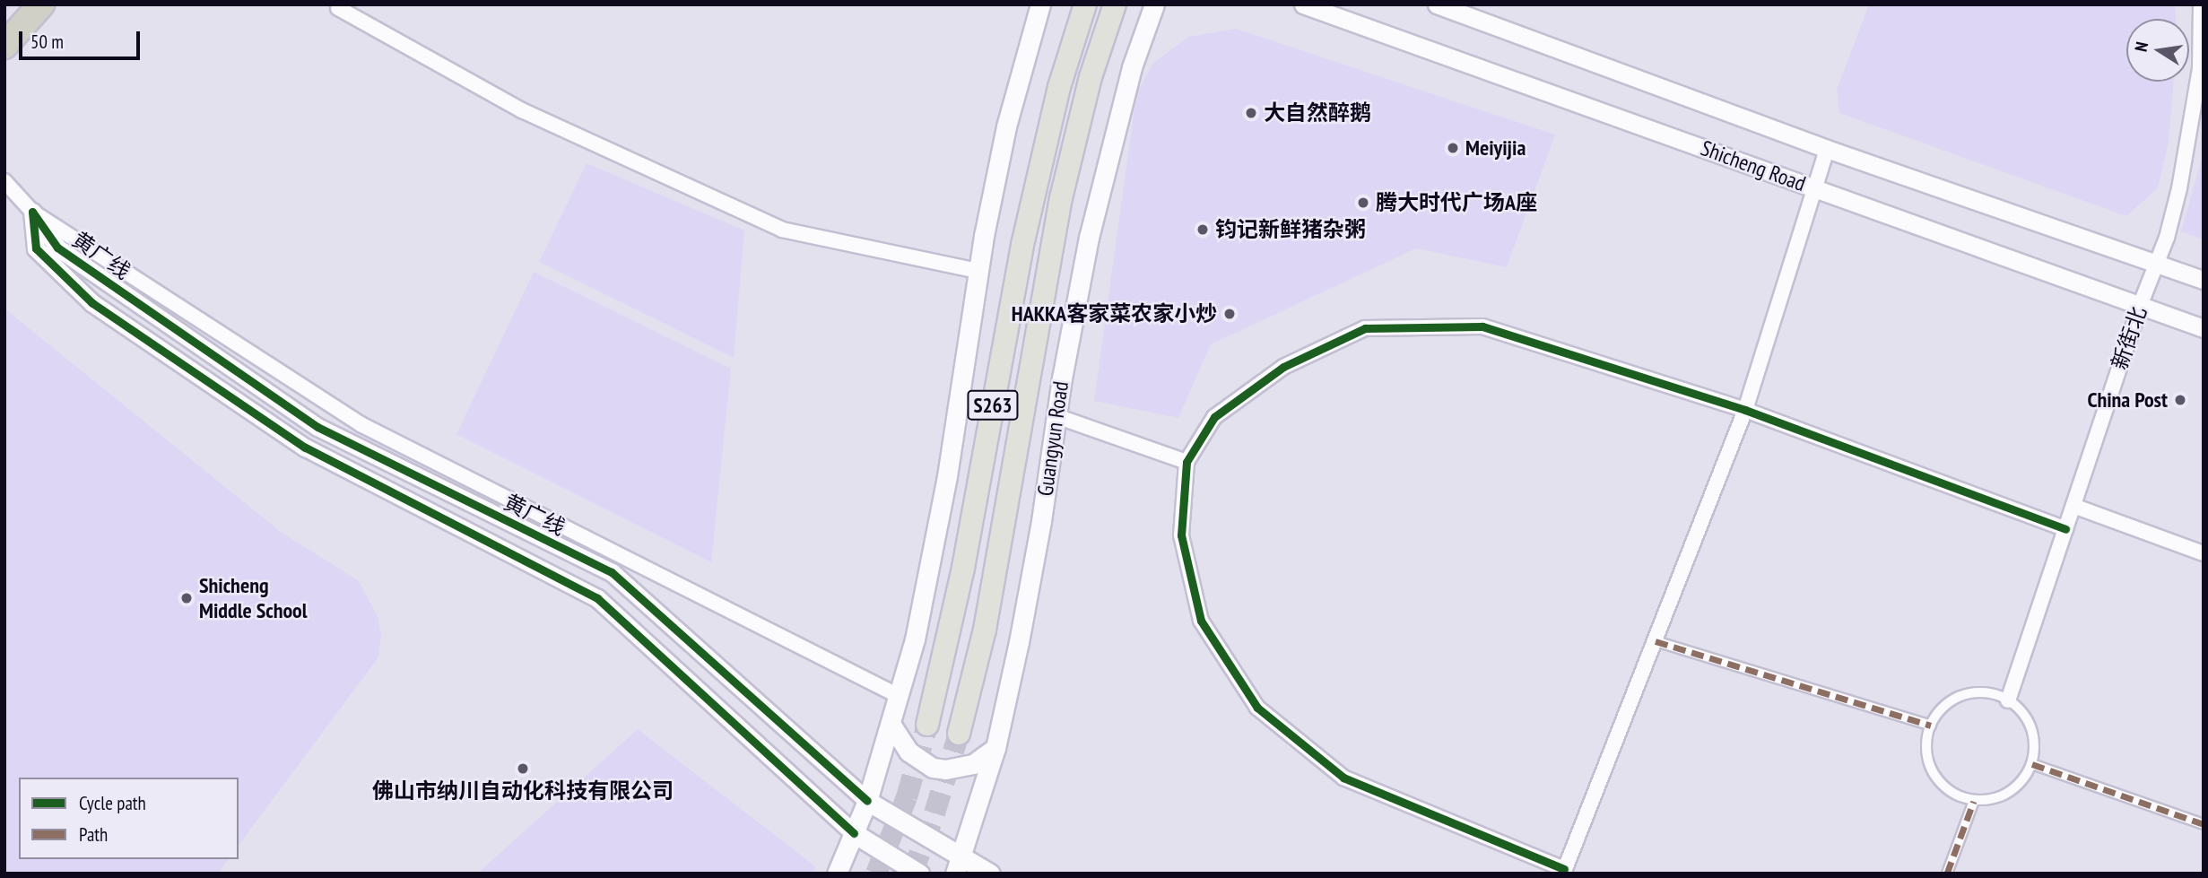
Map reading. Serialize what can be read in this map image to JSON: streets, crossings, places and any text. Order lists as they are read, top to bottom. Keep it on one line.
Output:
{"streets":{"main road":["S263","Guangyun Road"],"street":["Shicheng Road","黄广线","新街北"]},"crossings":[["Shicheng Road","新街北"],["黄广线","S263"]],"places":["大自然醉鹅","Meiyijia","腾大时代广场A座","钧记新鲜猪杂粥","HAKKA客家菜农家小炒","China Post","Shicheng Middle School","佛山市纳川自动化科技有限公司"],"legend":["Cycle path","Path"],"scale_bar":"50 m","north":"left"}
